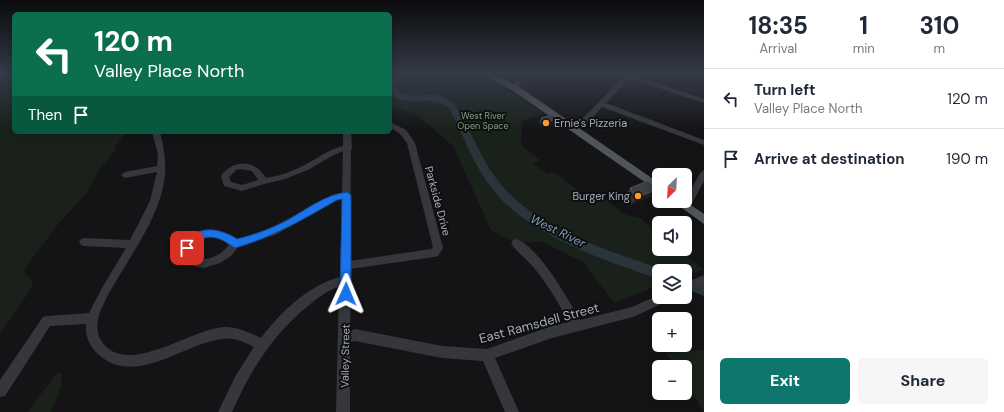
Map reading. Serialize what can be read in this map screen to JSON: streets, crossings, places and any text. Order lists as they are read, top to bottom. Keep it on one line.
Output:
{"streets":{"street":["Parkside Drive","East Ramsdell Street","Valley Street"]},"crossings":[["Parkside Drive","Valley Street"],["East Ramsdell Street","Valley Street"]],"water":["West River"],"parks":["West River Open Space"],"places":["Ernie's Pizzeria","Burger King"],"north":"bottom left","page":{"eta":["18:35","Arrival","1","min","310","m"],"turn":["120 m","Valley Place North"],"list":[{"name":"Turn left","note":"Valley Place North","value":"120 m"},{"name":"Arrive at destination","value":"190 m"}],"then":"Then","map_buttons":["+","−"],"buttons":["Exit","Share"]}}
